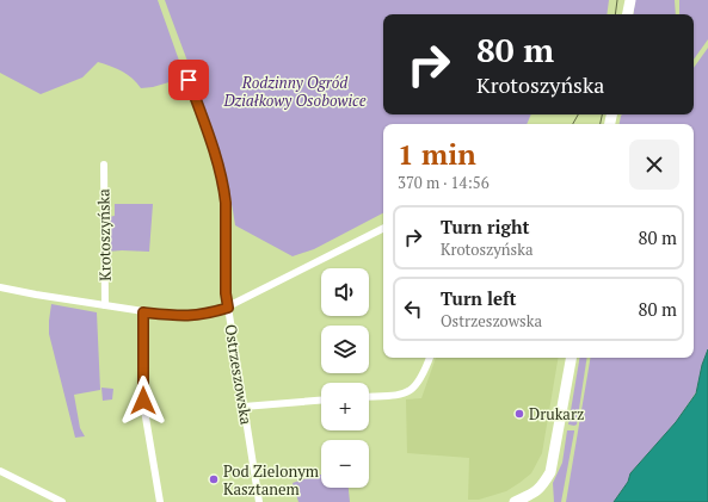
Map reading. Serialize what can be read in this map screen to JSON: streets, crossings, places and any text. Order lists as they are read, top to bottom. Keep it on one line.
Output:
{"streets":{"street":["Krotoszyńska","Ostrzeszowska"]},"crossings":[["Krotoszyńska","Ostrzeszowska"]],"parks":["Rodzinny Ogród Działkowy Osobowice"],"places":["Drukarz","Pod Zielonym Kasztanem"],"page":{"turn":["80 m","Krotoszyńska"],"heading":["1 min","370 m · 14:56"],"list":[{"name":"Turn right","note":"Krotoszyńska","value":"80 m"},{"name":"Turn left","note":"Ostrzeszowska","value":"80 m"}],"map_buttons":["+","−"]}}
